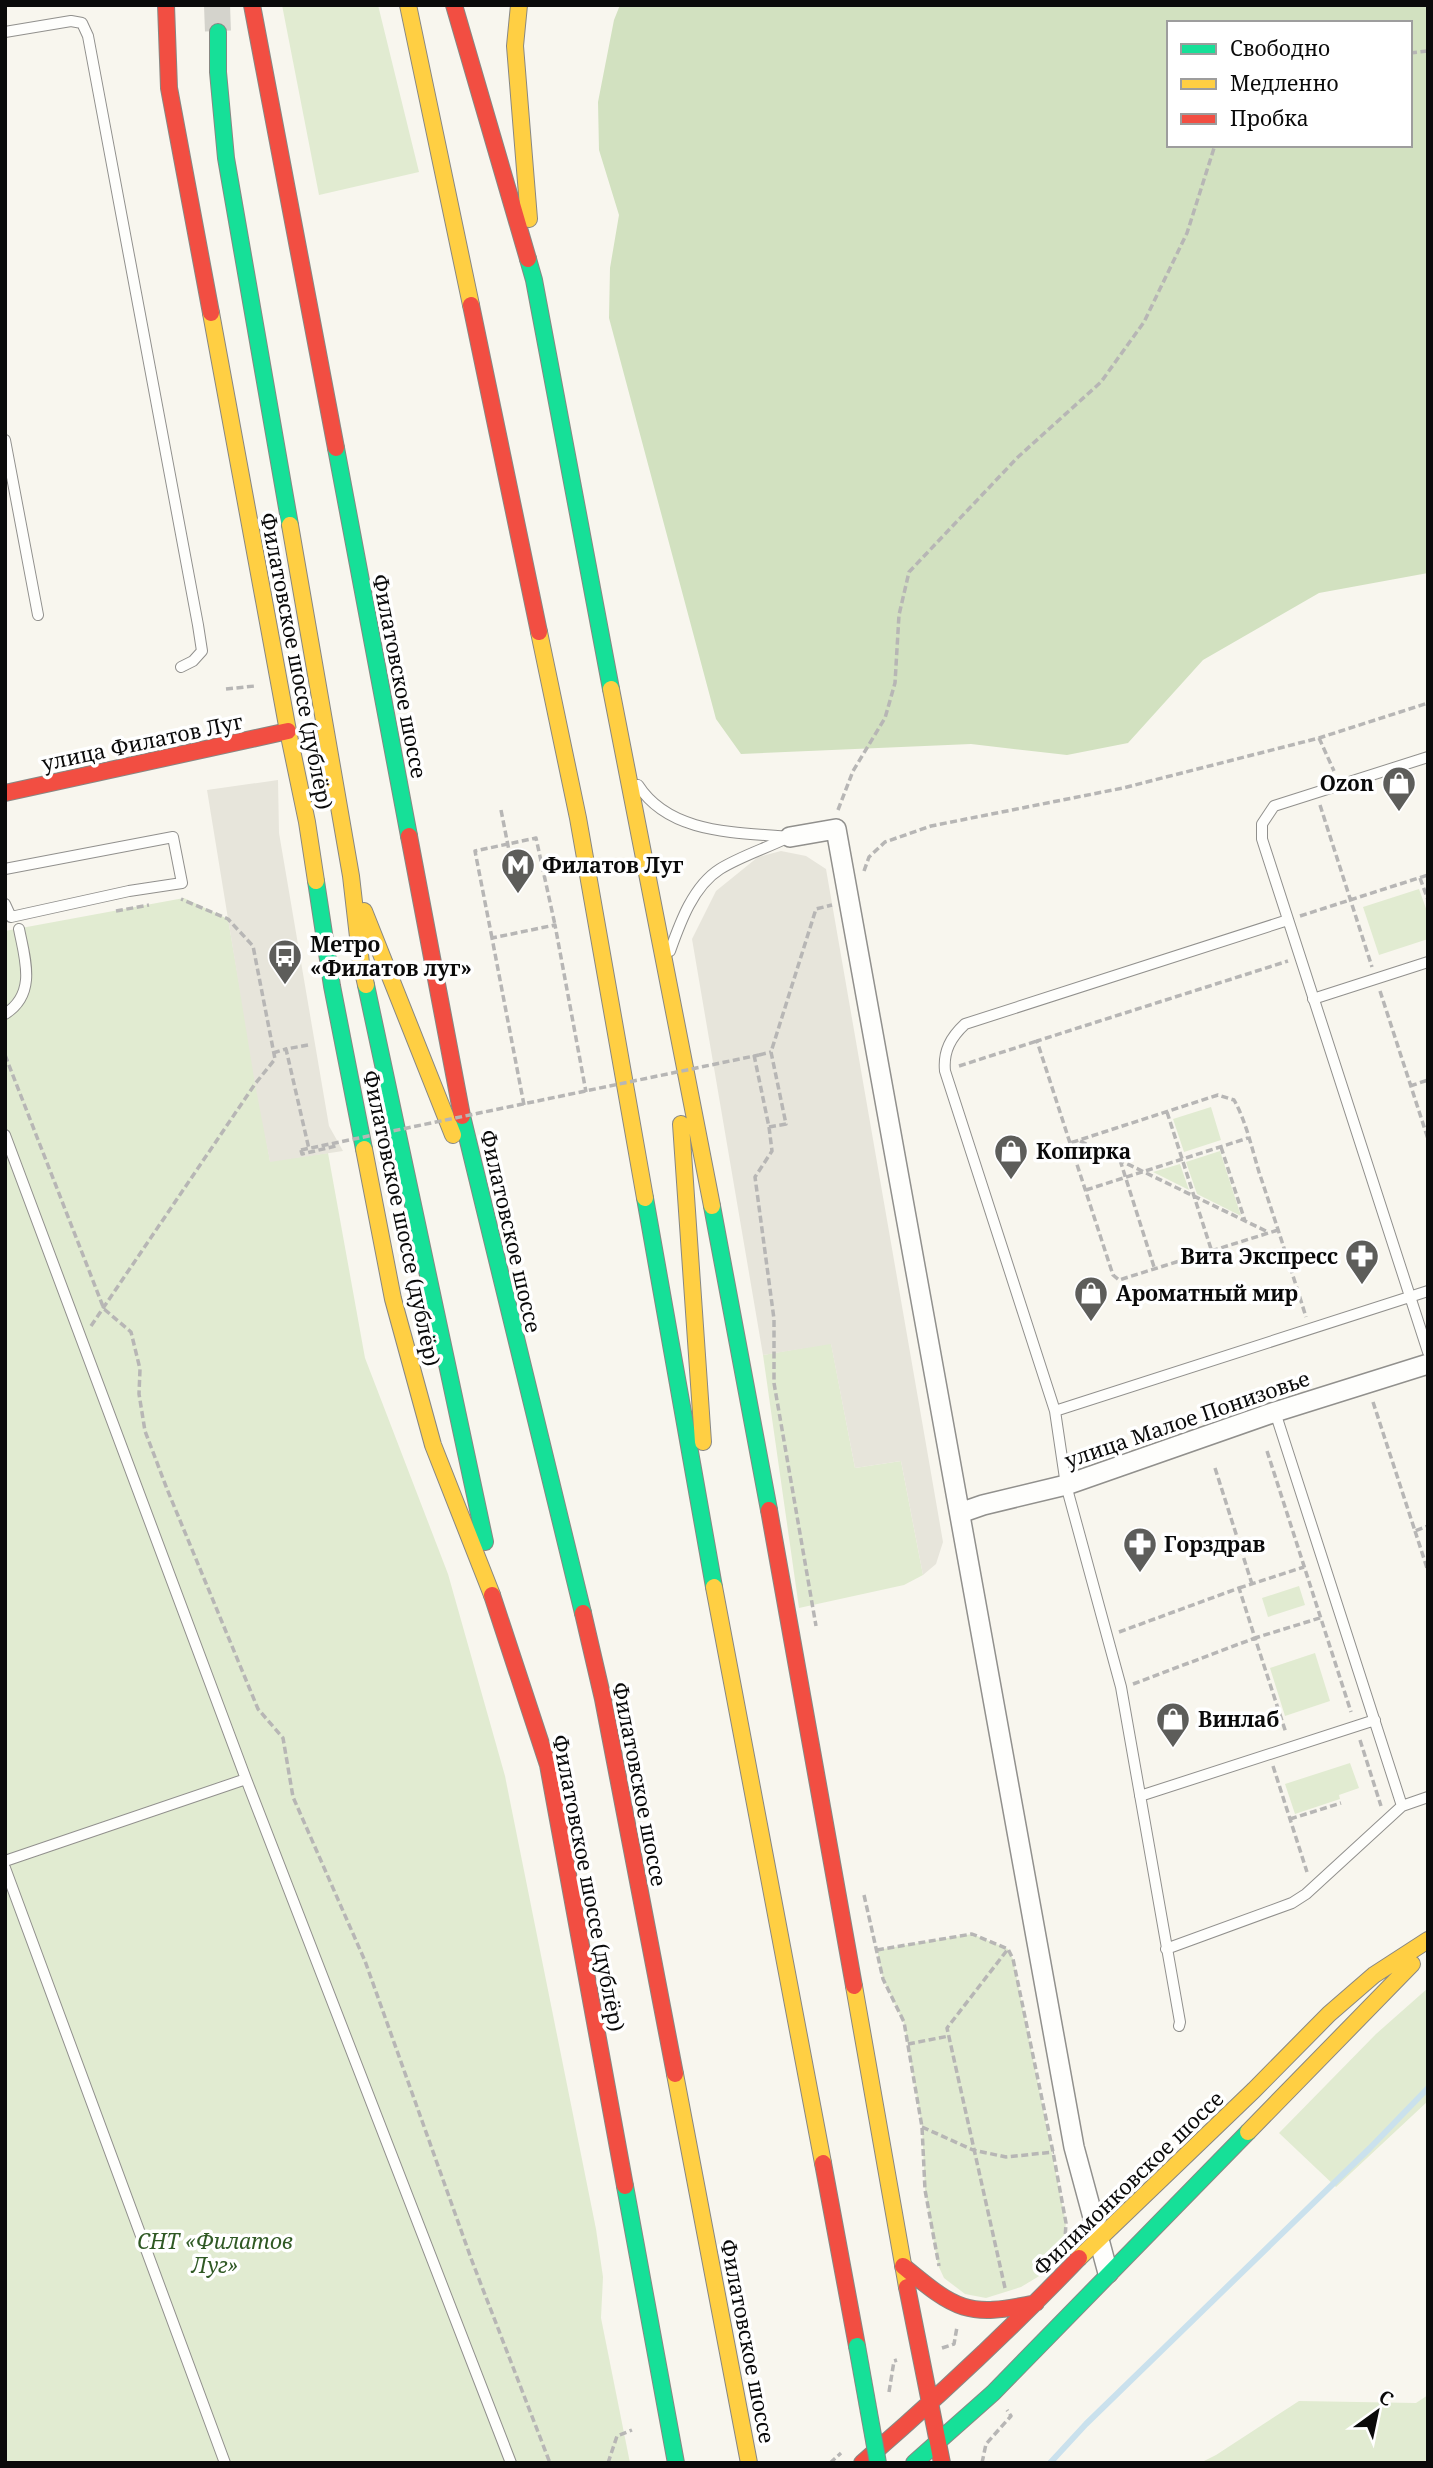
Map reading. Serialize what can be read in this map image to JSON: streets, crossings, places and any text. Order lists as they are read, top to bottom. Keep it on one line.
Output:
{"streets":{"street":["Филатовское шоссе (дублёр)","Филатовское шоссе","улица Филатов Луг","улица Малое Понизовье","Филимонковское шоссе"]},"crossings":[["Филатовское шоссе (дублёр)","улица Филатов Луг"]],"parks":["СНТ «Филатов Луг»"],"places":{"shop":["Ozon","Копирка","Ароматный мир","Винлаб"],"metro station":["Филатов Луг"],"bus stop":["Метро «Филатов луг»"],"pharmacy":["Вита Экспресс","Горздрав"]},"legend":["Свободно","Медленно","Пробка"],"north":"top right"}
